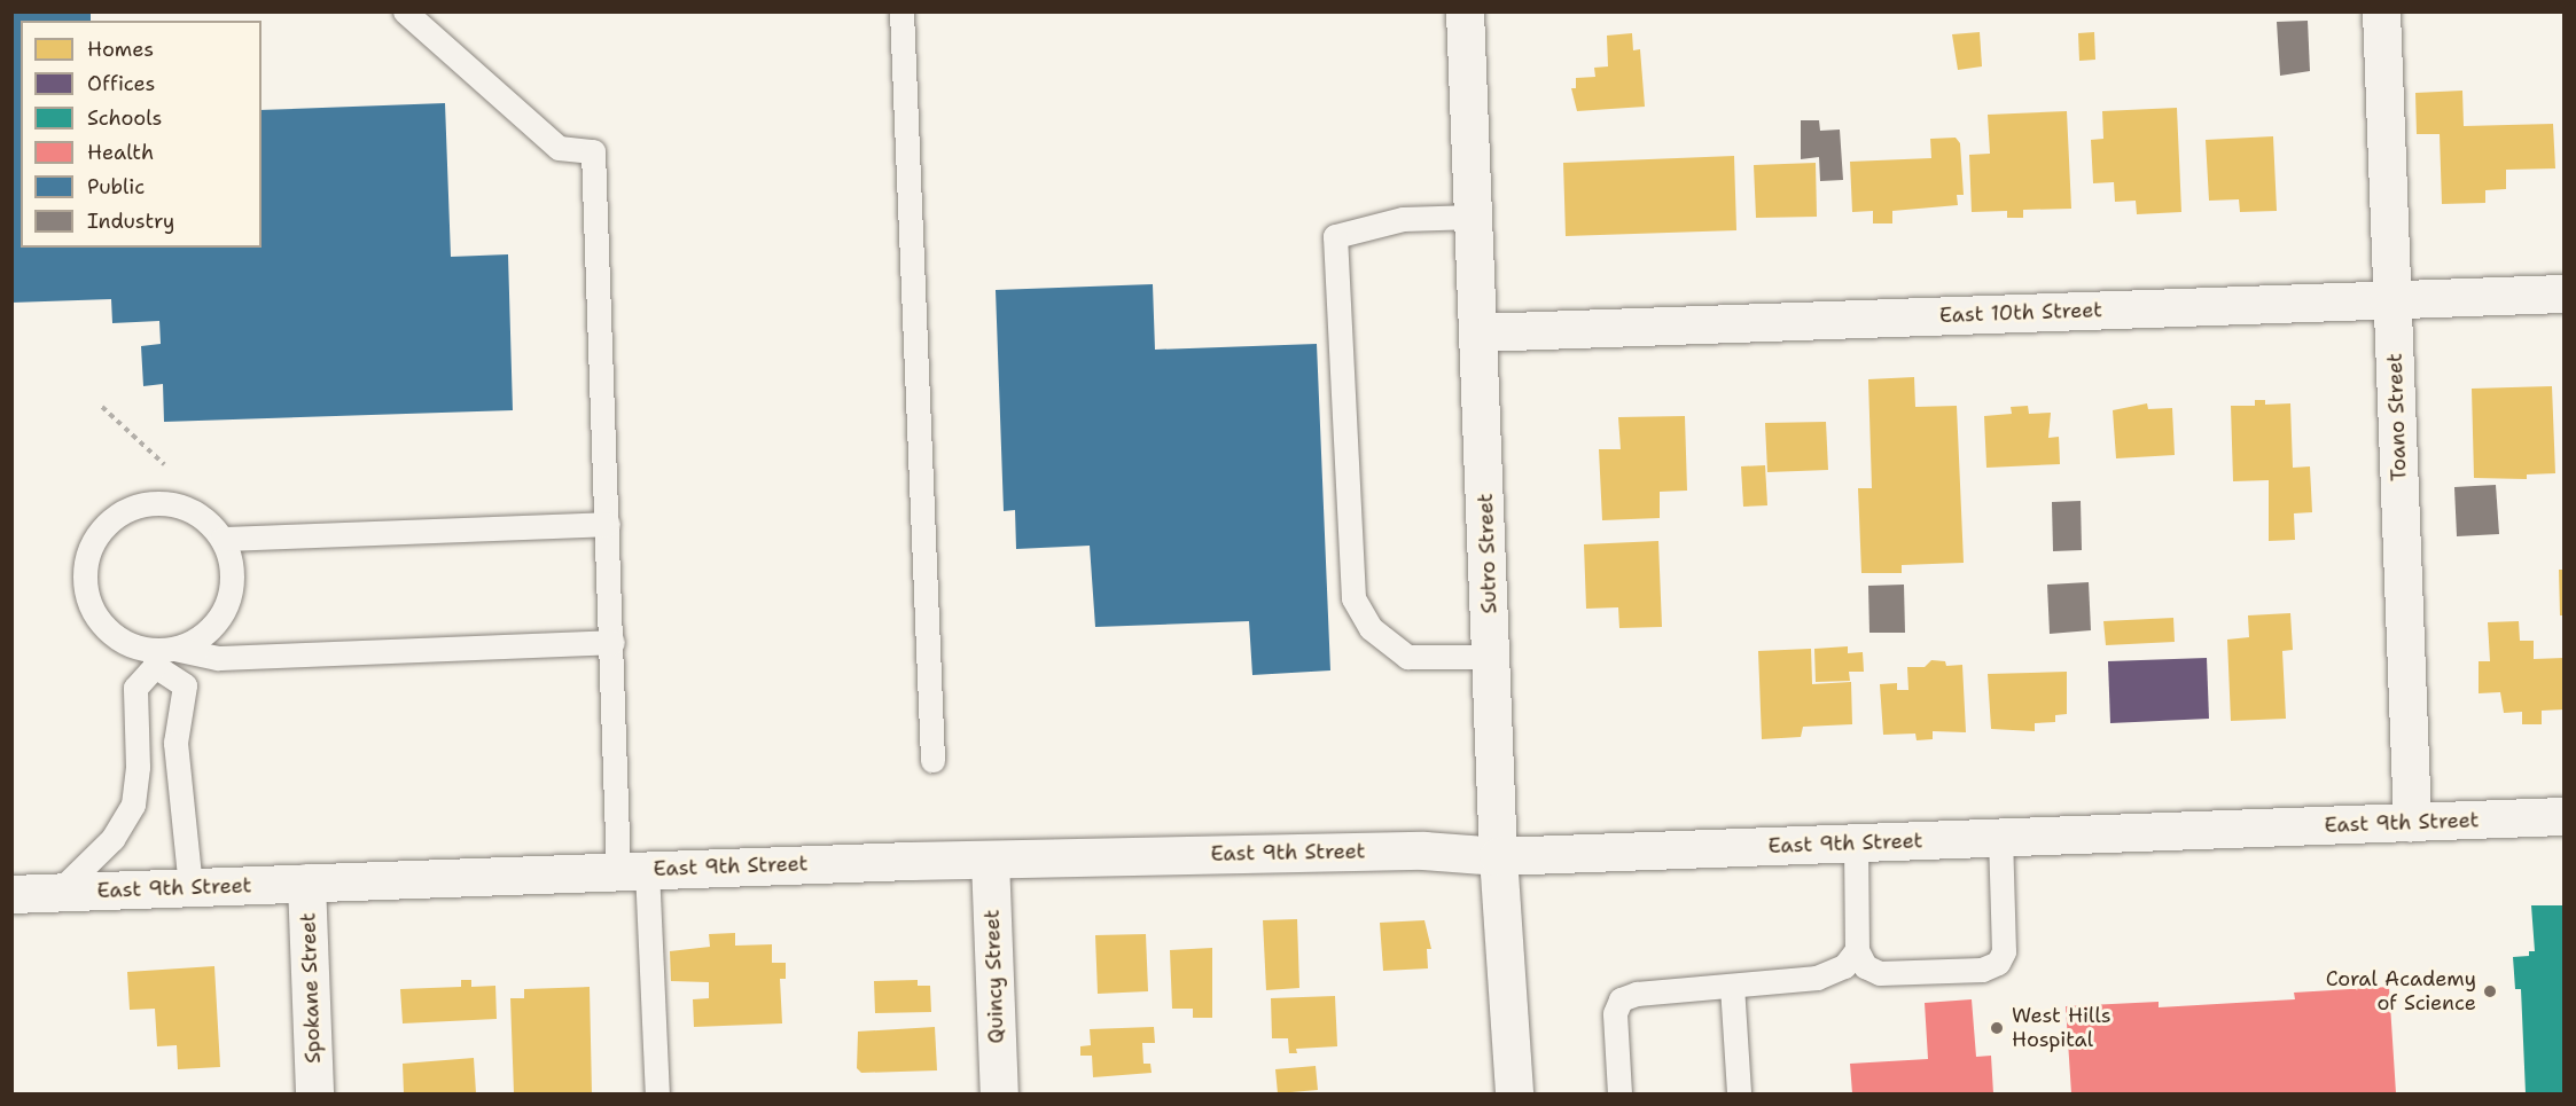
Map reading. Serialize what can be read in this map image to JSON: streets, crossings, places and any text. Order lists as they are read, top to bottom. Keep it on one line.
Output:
{"streets":{"street":["East 10th Street","Toano Street","Sutro Street","East 9th Street","Quincy Street","Spokane Street"]},"crossings":[["East 10th Street","Toano Street"],["East 10th Street","Sutro Street"],["Toano Street","East 9th Street"],["Sutro Street","East 9th Street"],["East 9th Street","Quincy Street"],["East 9th Street","Spokane Street"]],"places":["Coral Academy of Science","West Hills Hospital"],"legend":["Homes","Offices","Schools","Health","Public","Industry"]}
